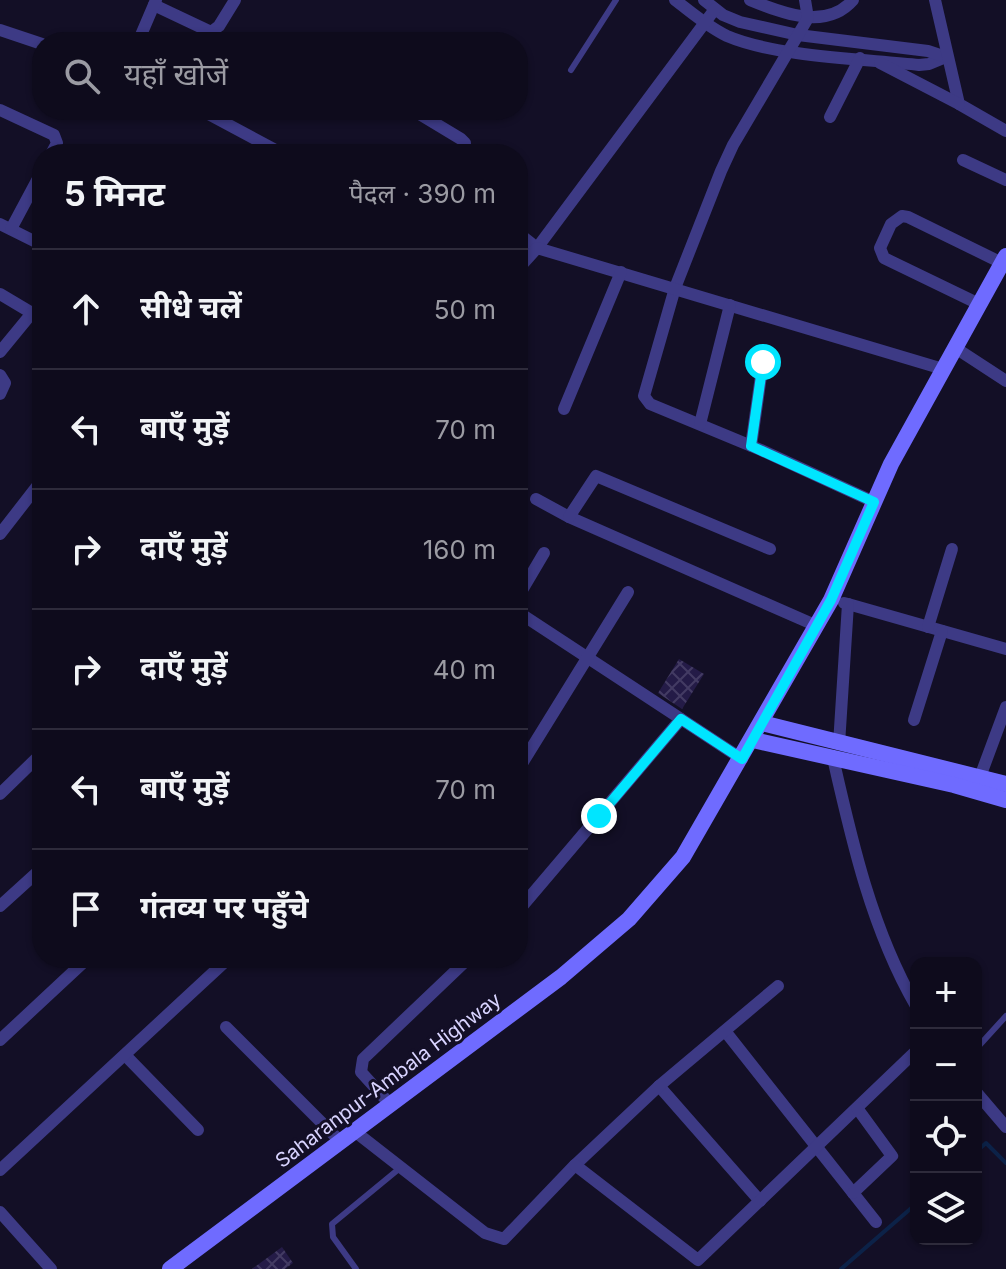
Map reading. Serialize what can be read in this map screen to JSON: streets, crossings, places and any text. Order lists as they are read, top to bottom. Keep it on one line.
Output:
{"streets":{"main road":["Saharanpur-Ambala Highway"]},"page":{"search":"यहाँ खोजें","heading":["5 मिनट","पैदल · 390 m"],"list":[["सीधे चलें","50 m"],["बाएँ मुड़ें","70 m"],["दाएँ मुड़ें","160 m"],["दाएँ मुड़ें","40 m"],["बाएँ मुड़ें","70 m"],"गंतव्य पर पहुँचे"],"map_buttons":["+","−"]}}
